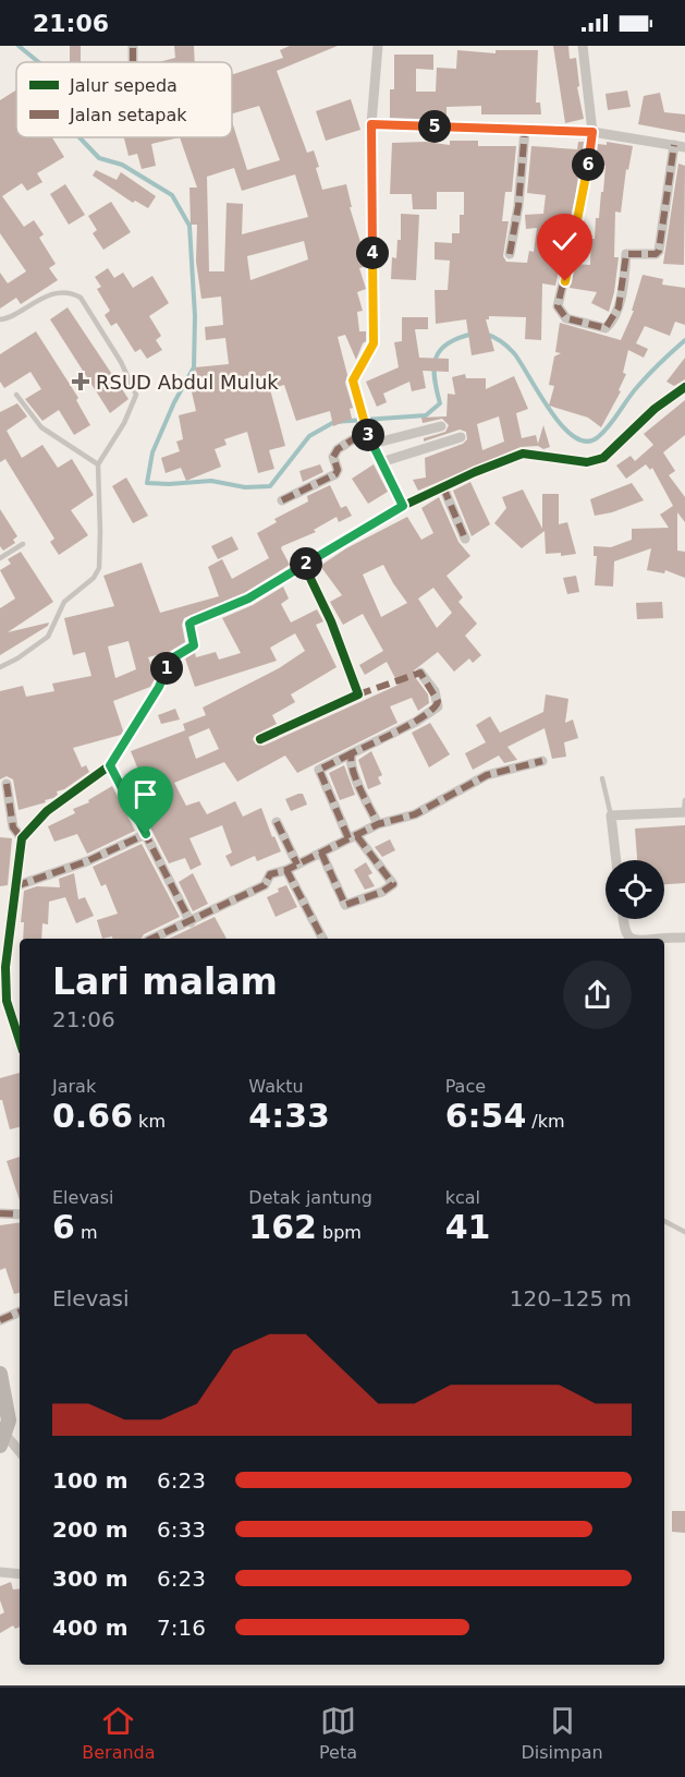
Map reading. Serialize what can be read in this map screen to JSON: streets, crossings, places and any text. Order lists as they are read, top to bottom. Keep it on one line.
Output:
{"places":{"health":["RSUD Abdul Muluk"]},"legend":["Jalur sepeda","Jalan setapak"],"page":{"status":"21:06","pins":["5","6","4","3","2","1"],"heading":["Lari malam","21:06"],"stats":[["Jarak","0.66 km"],["Waktu","4:33"],["Pace","6:54 /km"],["Elevasi","6 m"],["Detak jantung","162 bpm"],["kcal","41"]],"chart":["Elevasi","120–125 m"],"list":[{"name":"100 m","note":"6:23"},{"name":"200 m","note":"6:33"},{"name":"300 m","note":"6:23"},{"name":"400 m","note":"7:16"}],"tabs":["Beranda","Peta","Disimpan"]}}
